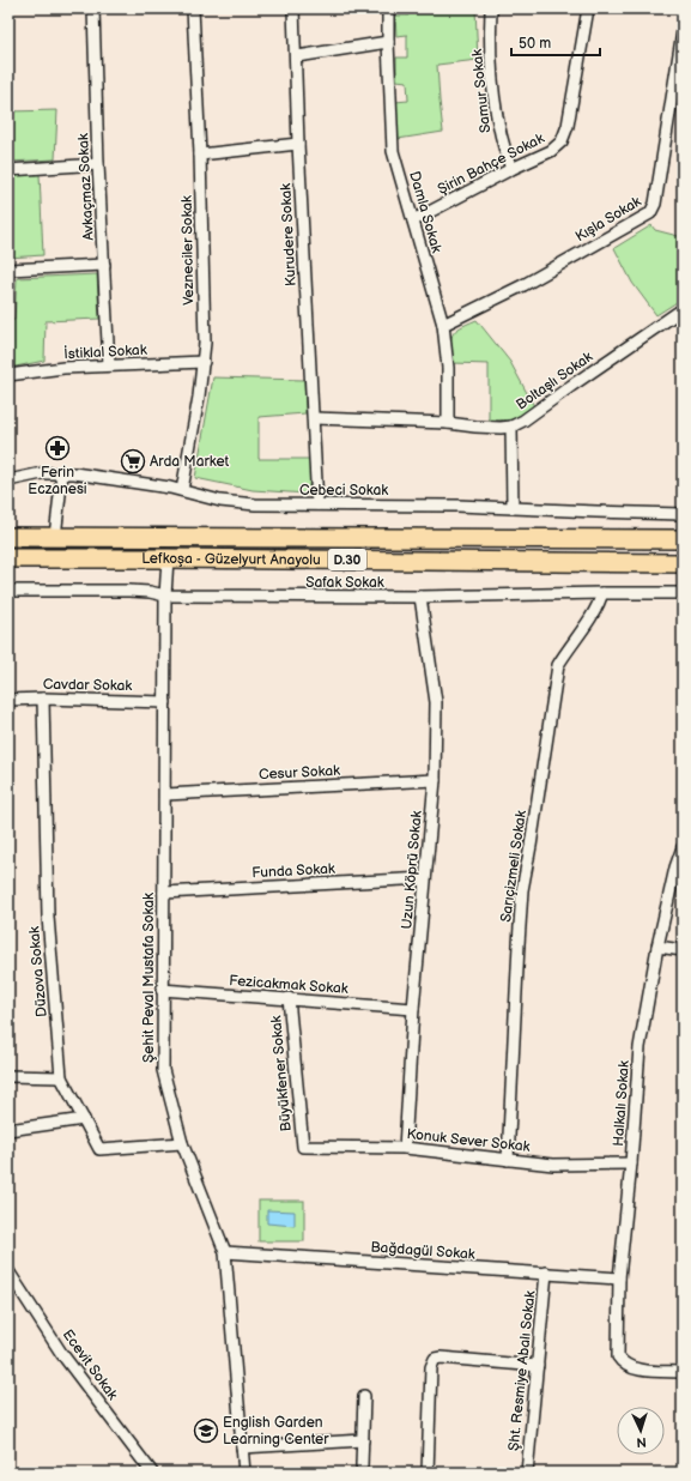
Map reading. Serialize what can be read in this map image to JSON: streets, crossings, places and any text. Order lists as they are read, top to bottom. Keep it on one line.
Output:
{"streets":{"highway":["Lefkoşa - Güzelyurt Anayolu","D.30"],"street":["Samur Sokak","Şirin Bahçe Sokak","Avkaçmaz Sokak","Damla Sokak","Kışla Sokak","Kurudere Sokak","Vezneciler Sokak","İstiklal Sokak","Boltaşlı Sokak","Cebeci Sokak","Safak Sokak","Cavdar Sokak","Cesur Sokak","Sarıçizmeli Sokak","Uzun Köprü Sokak","Funda Sokak","Düzova Sokak","Şehit Peval Mustafa Sokak","Fezicakmak Sokak","Büyükfener Sokak","Halkalı Sokak","Konuk Sever Sokak","Bağdagül Sokak","Ecevit Sokak","Şht. Resmiye Abalı Sokak"]},"crossings":[["Samur Sokak","Şirin Bahçe Sokak"],["Şirin Bahçe Sokak","Damla Sokak"],["Avkaçmaz Sokak","İstiklal Sokak"],["Damla Sokak","Kışla Sokak"],["Damla Sokak","Boltaşlı Sokak"],["Kurudere Sokak","Boltaşlı Sokak"],["Kurudere Sokak","Cebeci Sokak"],["Vezneciler Sokak","İstiklal Sokak"],["Vezneciler Sokak","Cebeci Sokak"],["Lefkoşa - Güzelyurt Anayolu","Şehit Peval Mustafa Sokak"],["Safak Sokak","Sarıçizmeli Sokak"],["Safak Sokak","Uzun Köprü Sokak"],["Safak Sokak","Şehit Peval Mustafa Sokak"],["Cavdar Sokak","Düzova Sokak"],["Cavdar Sokak","Şehit Peval Mustafa Sokak"],["Cesur Sokak","Uzun Köprü Sokak"],["Cesur Sokak","Şehit Peval Mustafa Sokak"],["Sarıçizmeli Sokak","Konuk Sever Sokak"],["Uzun Köprü Sokak","Funda Sokak"],["Uzun Köprü Sokak","Fezicakmak Sokak"],["Uzun Köprü Sokak","Konuk Sever Sokak"],["Funda Sokak","Şehit Peval Mustafa Sokak"],["Düzova Sokak","Şehit Peval Mustafa Sokak"],["Şehit Peval Mustafa Sokak","Fezicakmak Sokak"],["Şehit Peval Mustafa Sokak","Bağdagül Sokak"],["Fezicakmak Sokak","Büyükfener Sokak"],["Büyükfener Sokak","Konuk Sever Sokak"],["Halkalı Sokak","Konuk Sever Sokak"],["Halkalı Sokak","Bağdagül Sokak"],["Bağdagül Sokak","Şht. Resmiye Abalı Sokak"]],"places":{"pharmacy":["Ferin Eczanesi"],"supermarket":["Arda Market"],"school or university":["English Garden Learning Center"]},"scale_bar":"50 m","north":"bottom"}
